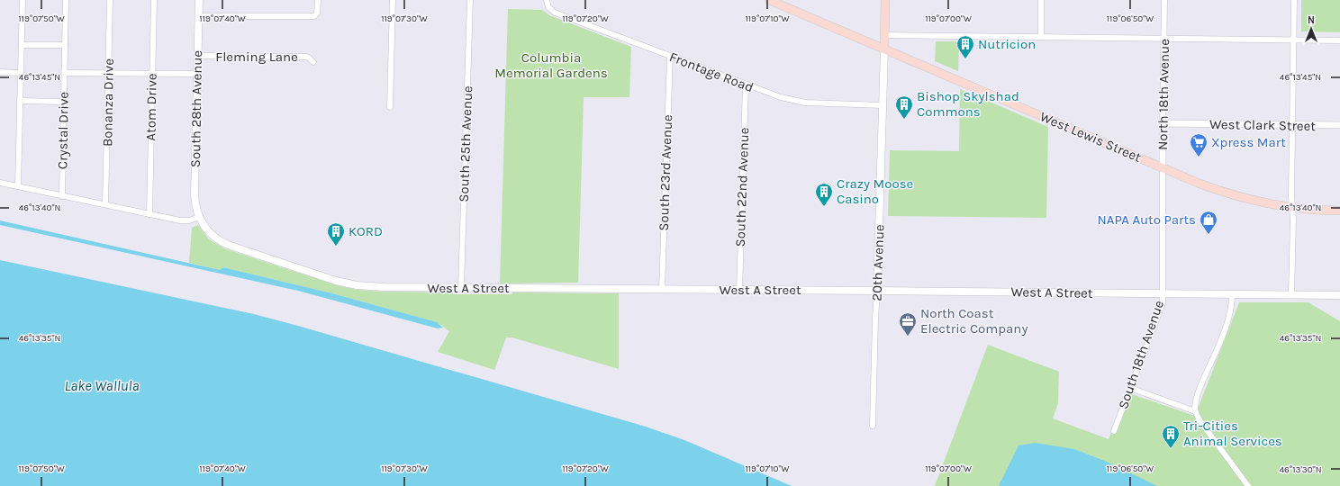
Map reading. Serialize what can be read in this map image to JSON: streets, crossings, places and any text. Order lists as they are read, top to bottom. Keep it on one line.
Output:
{"streets":{"main road":["South 28th Avenue","West Lewis Street","20th Avenue","West A Street"],"street":["Fleming Lane","Frontage Road","North 18th Avenue","Bonanza Drive","Atom Drive","West Clark Street","Crystal Drive","South 25th Avenue","South 23rd Avenue","South 22nd Avenue","South 18th Avenue"]},"crossings":[["Fleming Lane","South 28th Avenue"],["Frontage Road","South 23rd Avenue"],["Frontage Road","South 22nd Avenue"],["Frontage Road","20th Avenue"],["North 18th Avenue","West Clark Street"],["North 18th Avenue","West Lewis Street"],["North 18th Avenue","South 18th Avenue"],["South 28th Avenue","West A Street"],["West Lewis Street","20th Avenue"],["West Lewis Street","South 18th Avenue"],["South 25th Avenue","West A Street"],["South 23rd Avenue","West A Street"],["South 22nd Avenue","West A Street"],["20th Avenue","West A Street"],["West A Street","South 18th Avenue"]],"water":["Lake Wallula"],"parks":["Columbia Memorial Gardens"],"places":{"building":["Nutricion","Bishop Skylshad Commons","Crazy Moose Casino","KORD","Tri-Cities Animal Services"],"supermarket":["Xpress Mart"],"shop":["NAPA Auto Parts"],"office":["North Coast Electric Company"]},"north":"top","coordinates":["119°07'50\"W","119°07'40\"W","119°07'30\"W","119°07'20\"W","119°07'10\"W","119°07'00\"W","119°06'50\"W","46°13'45\"N","46°13'40\"N","46°13'35\"N","46°13'30\"N"]}
